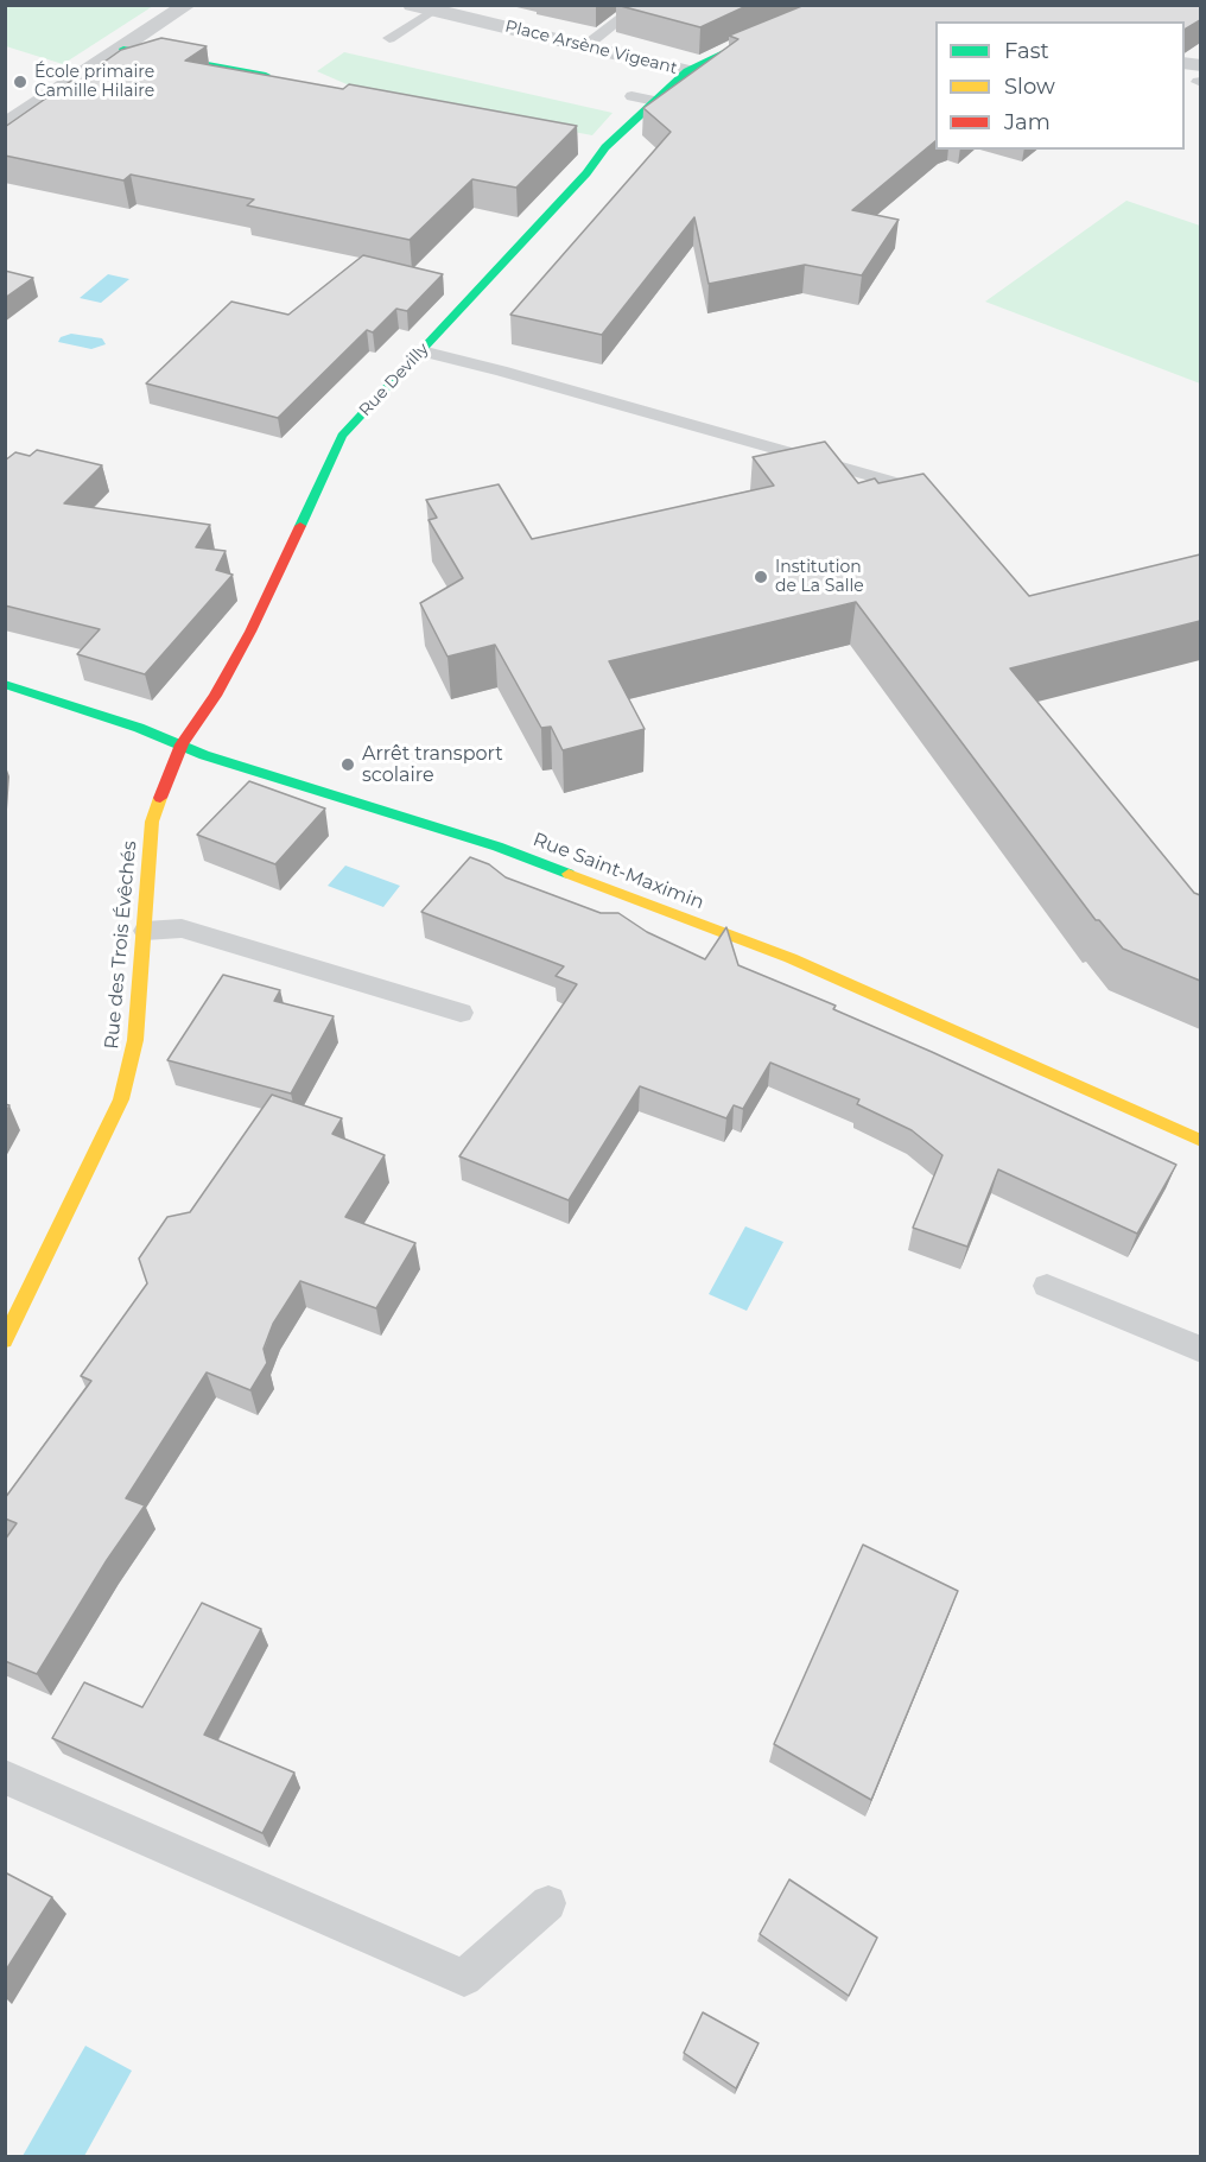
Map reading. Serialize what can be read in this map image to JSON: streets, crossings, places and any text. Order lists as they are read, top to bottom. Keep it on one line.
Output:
{"streets":{"street":["Place Arsène Vigeant","Rue Devilly","Rue Saint-Maximin","Rue des Trois Évêchés"]},"crossings":[["Place Arsène Vigeant","Rue Devilly"],["Rue Devilly","Rue Saint-Maximin"],["Rue Devilly","Rue des Trois Évêchés"],["Rue Saint-Maximin","Rue des Trois Évêchés"]],"places":["École primaire Camille Hilaire","Institution de La Salle","Arrêt transport scolaire"],"legend":["Fast","Slow","Jam"]}
